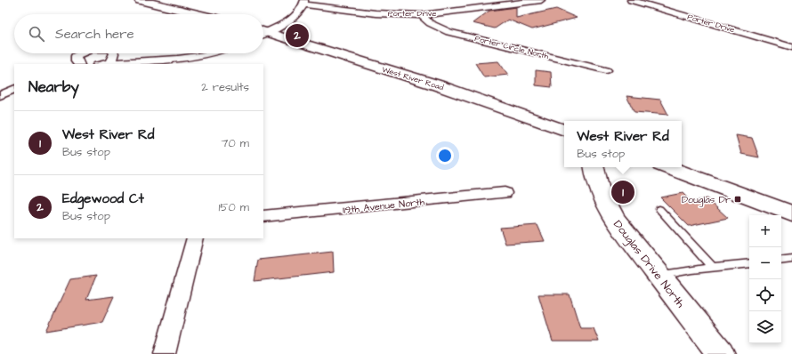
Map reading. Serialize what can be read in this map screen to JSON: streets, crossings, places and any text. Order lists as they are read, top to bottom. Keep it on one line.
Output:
{"streets":{"main road":["West River Road","Douglas Drive North"],"street":["Porter Drive","Porter Circle North","119th Avenue North"]},"crossings":[["Porter Drive","Porter Circle North"]],"places":{"transit":["Douglas Dr"]},"page":{"search":"Search here","pins":["2","1"],"heading":["Nearby","2 results"],"list":[{"mark":"1","name":"West River Rd","note":"Bus stop","value":"70 m"},{"mark":"2","name":"Edgewood Ct","note":"Bus stop","value":"150 m"}],"popup":["West River Rd","Bus stop"],"map_buttons":["+","−"]}}
